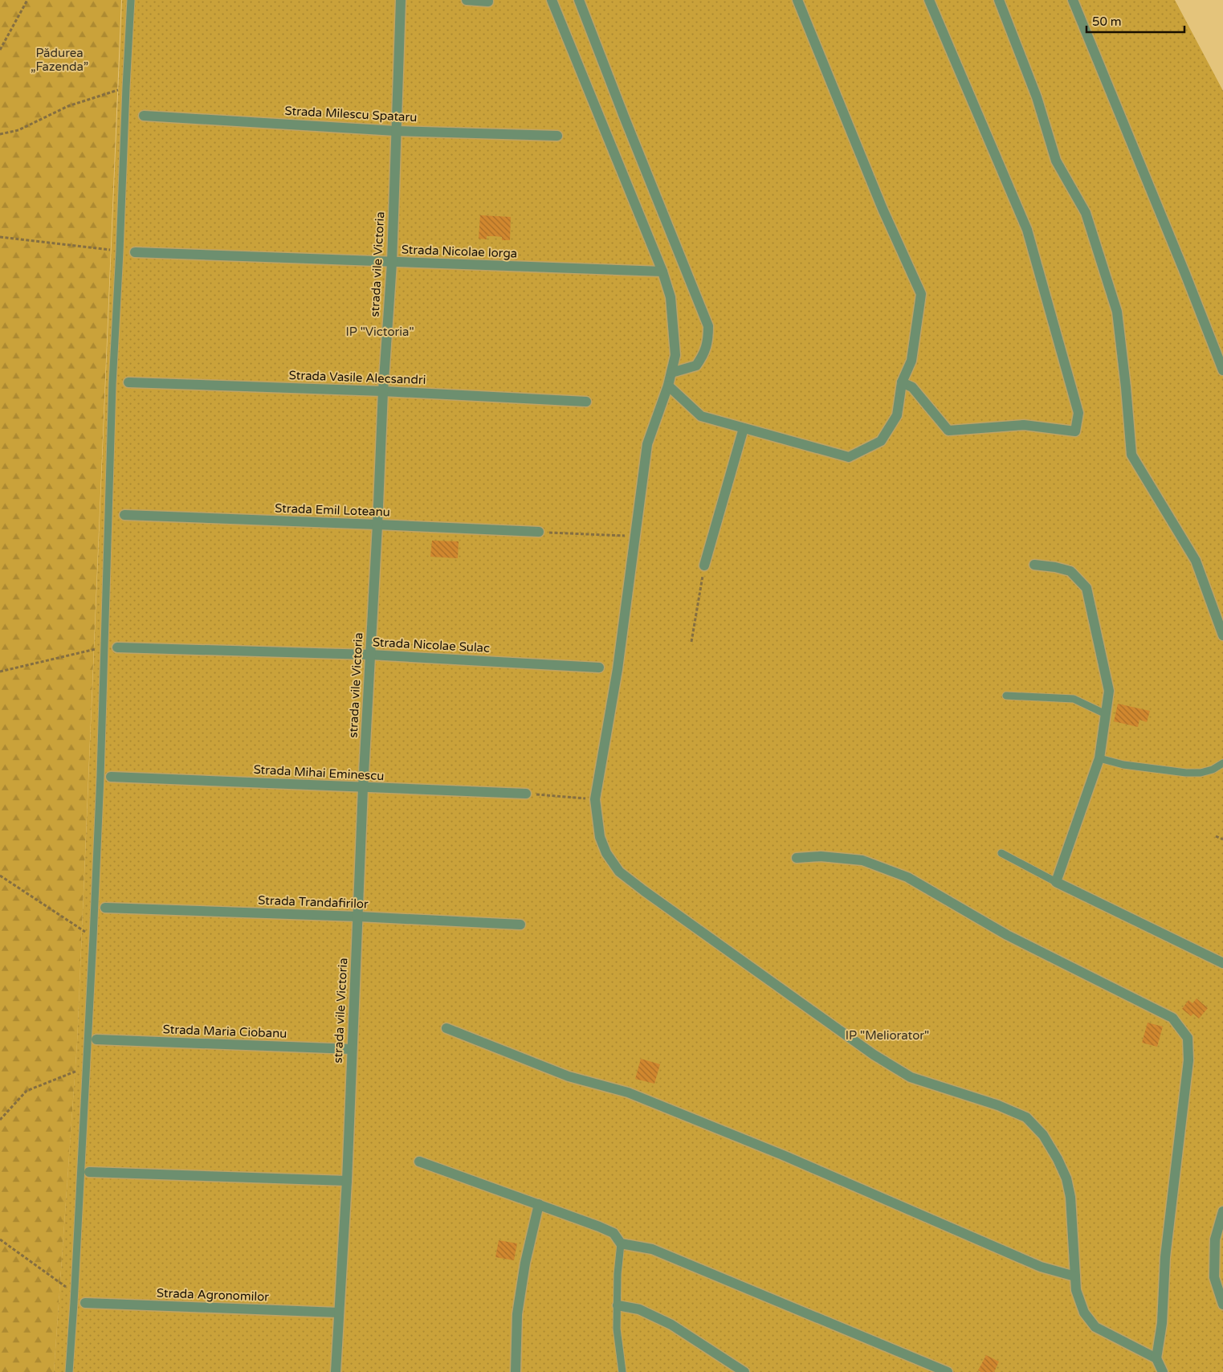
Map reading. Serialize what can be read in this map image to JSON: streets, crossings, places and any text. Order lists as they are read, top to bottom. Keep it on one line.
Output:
{"streets":{"street":["Strada Milescu Spataru","Strada Nicolae Iorga","strada vile Victoria","Strada Vasile Alecsandri","Strada Emil Loteanu","Strada Nicolae Sulac","Strada Mihai Eminescu","Strada Trandafirilor","Strada Maria Ciobanu","Strada Agronomilor"]},"crossings":[["Strada Milescu Spataru","strada vile Victoria"],["Strada Nicolae Iorga","strada vile Victoria"],["strada vile Victoria","Strada Vasile Alecsandri"],["strada vile Victoria","Strada Emil Loteanu"],["strada vile Victoria","Strada Nicolae Sulac"],["strada vile Victoria","Strada Mihai Eminescu"],["strada vile Victoria","Strada Trandafirilor"],["strada vile Victoria","Strada Maria Ciobanu"],["strada vile Victoria","Strada Agronomilor"]],"parks":["Pădurea „Fazenda”","IP \"Victoria\"","IP \"Meliorator\""],"scale_bar":"50 m"}
